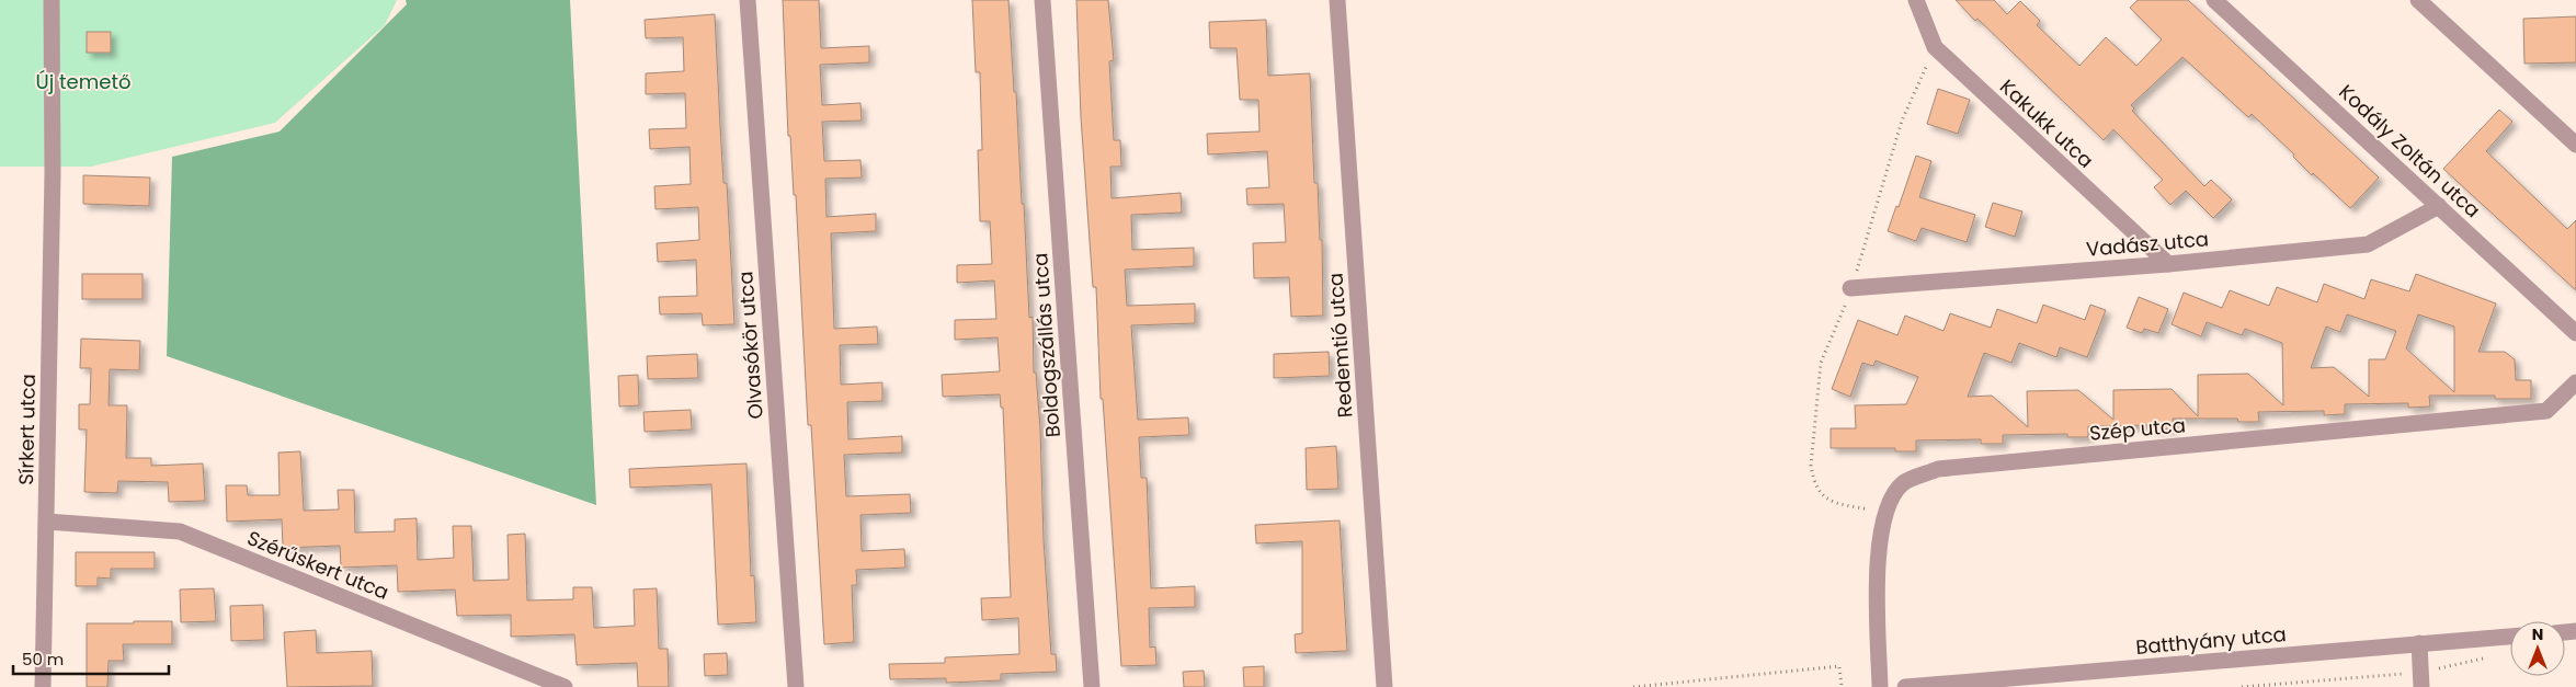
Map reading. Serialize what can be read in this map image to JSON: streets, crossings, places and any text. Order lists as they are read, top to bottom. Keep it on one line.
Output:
{"streets":{"street":["Kakukk utca","Kodály Zoltán utca","Vadász utca","Olvasókör utca","Boldogszállás utca","Redemtió utca","Sírkert utca","Szép utca","Szérűskert utca","Batthyány utca"]},"crossings":[["Kakukk utca","Vadász utca"],["Kodály Zoltán utca","Vadász utca"],["Sírkert utca","Szérűskert utca"]],"parks":["Új temető"],"scale_bar":"50 m","north":"top"}
